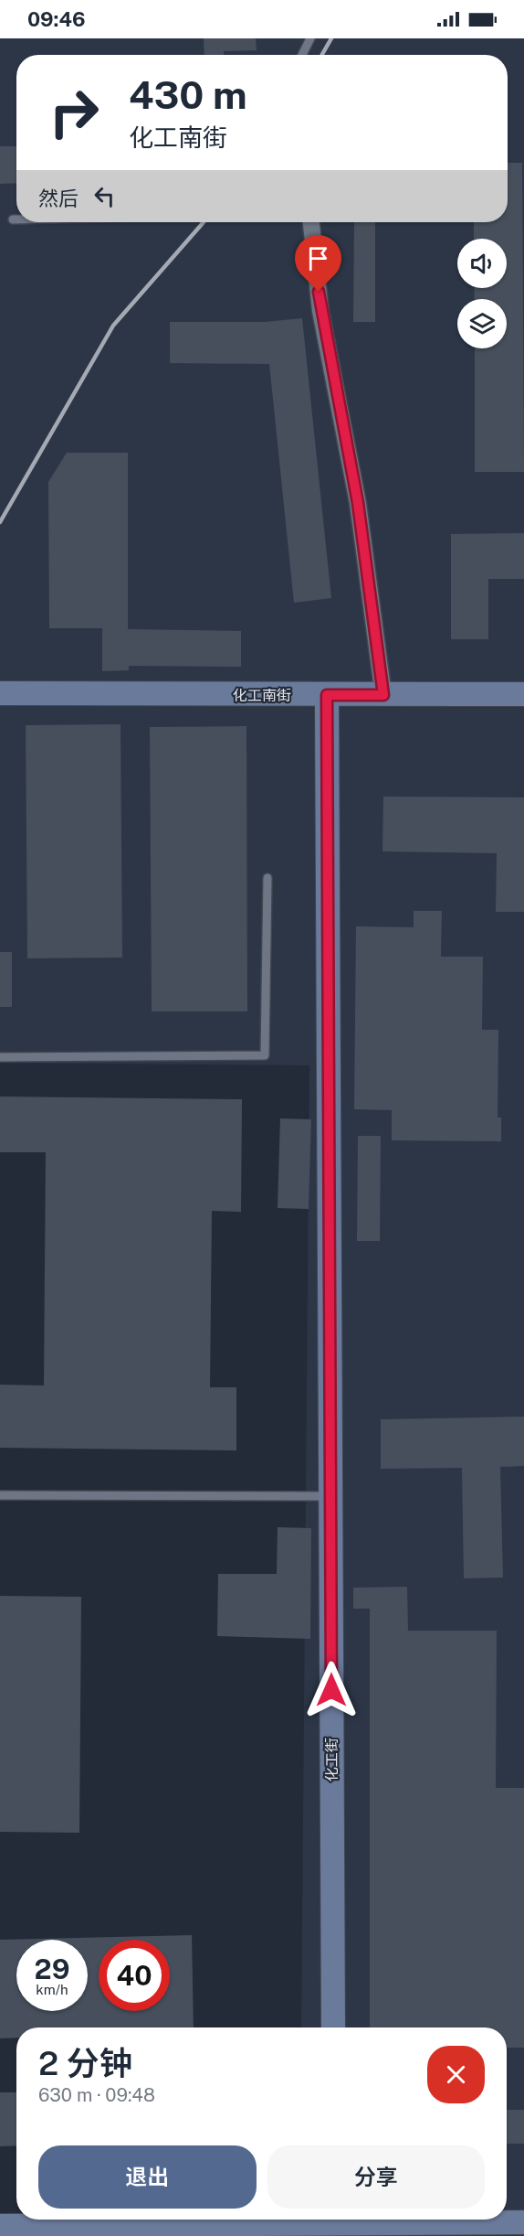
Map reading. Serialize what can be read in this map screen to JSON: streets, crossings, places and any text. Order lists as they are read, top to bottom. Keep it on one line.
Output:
{"streets":{"street":["化工南街","化工街"]},"crossings":[["化工南街","化工街"]],"page":{"status":"09:46","turn":["430 m","化工南街"],"then":"然后","speed":"29 km/h","limit":"40","heading":["2 分钟","630 m · 09:48"],"buttons":["退出","分享"]}}
